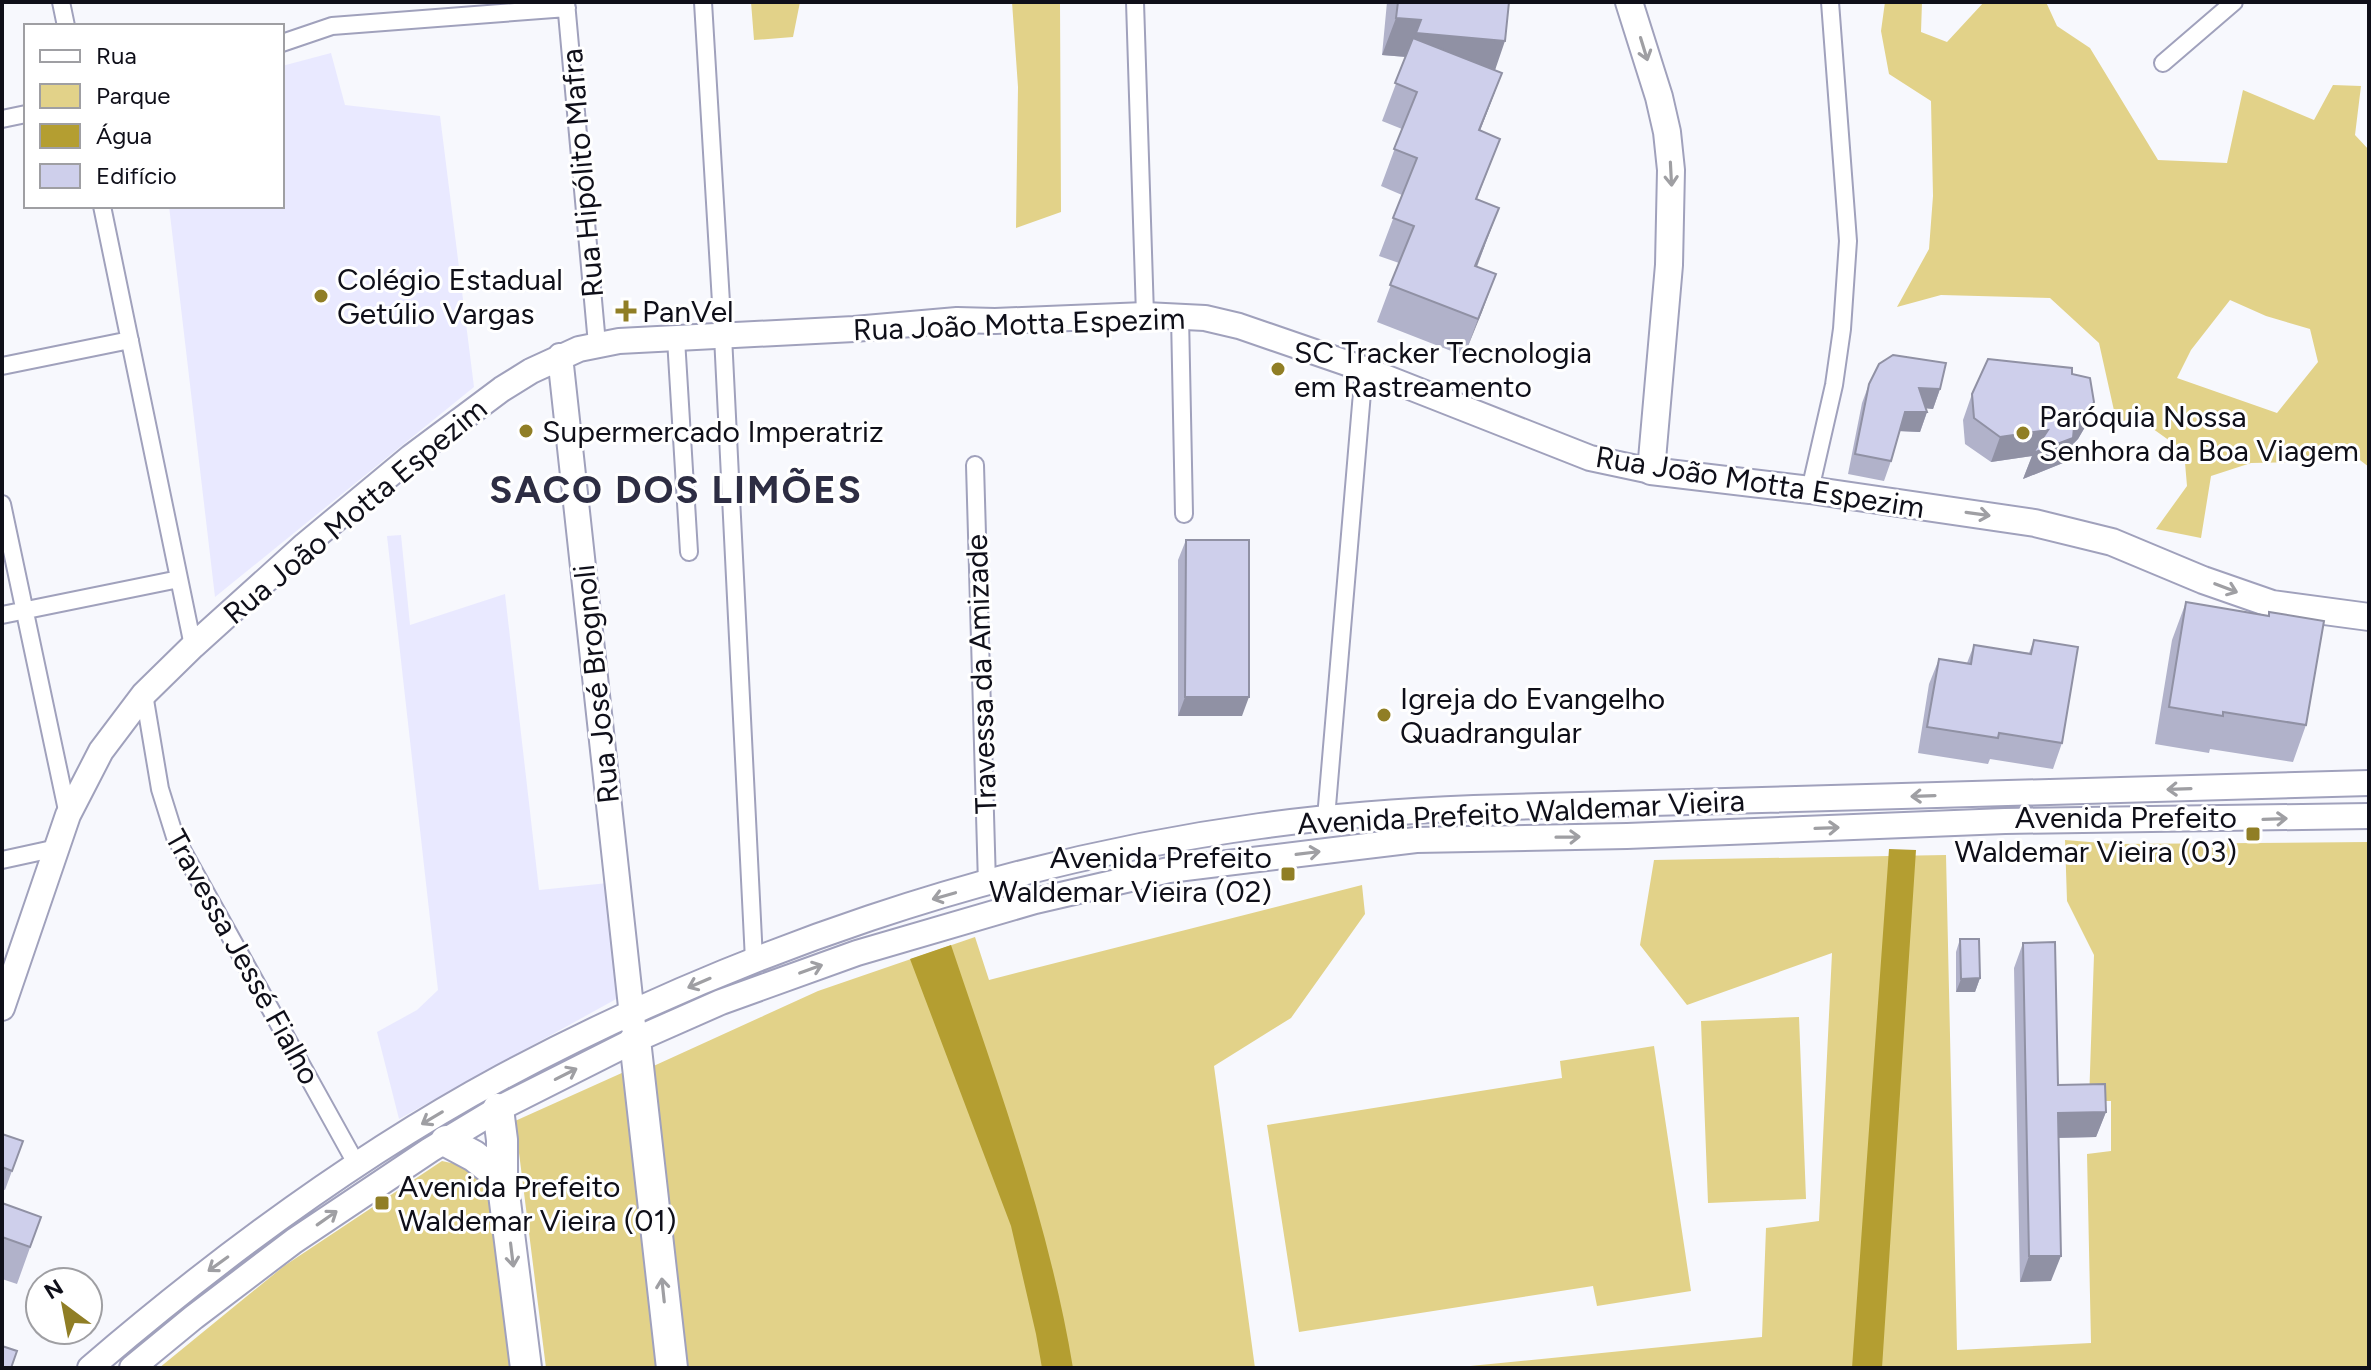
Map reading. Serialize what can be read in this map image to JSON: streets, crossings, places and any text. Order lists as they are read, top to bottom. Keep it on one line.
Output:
{"streets":{"main road":["Rua João Motta Espezim","Rua José Brognoli","Avenida Prefeito Waldemar Vieira"],"street":["Rua Hipólito Mafra","Travessa da Amizade","Travessa Jessé Fialho"]},"crossings":[["Rua Hipólito Mafra","Rua João Motta Espezim"],["Rua João Motta Espezim","Rua José Brognoli"],["Rua João Motta Espezim","Travessa Jessé Fialho"],["Travessa da Amizade","Avenida Prefeito Waldemar Vieira"],["Rua José Brognoli","Avenida Prefeito Waldemar Vieira"],["Avenida Prefeito Waldemar Vieira","Travessa Jessé Fialho"]],"districts":["SACO DOS LIMÕES"],"places":{"other":["Colégio Estadual Getúlio Vargas","SC Tracker Tecnologia em Rastreamento","Supermercado Imperatriz","Paróquia Nossa Senhora da Boa Viagem","Igreja do Evangelho Quadrangular"],"health":["PanVel"],"transit":["Avenida Prefeito Waldemar Vieira (03)","Avenida Prefeito Waldemar Vieira (02)","Avenida Prefeito Waldemar Vieira (01)"]},"legend":["Rua","Parque","Água","Edifício"],"north":"top left"}
